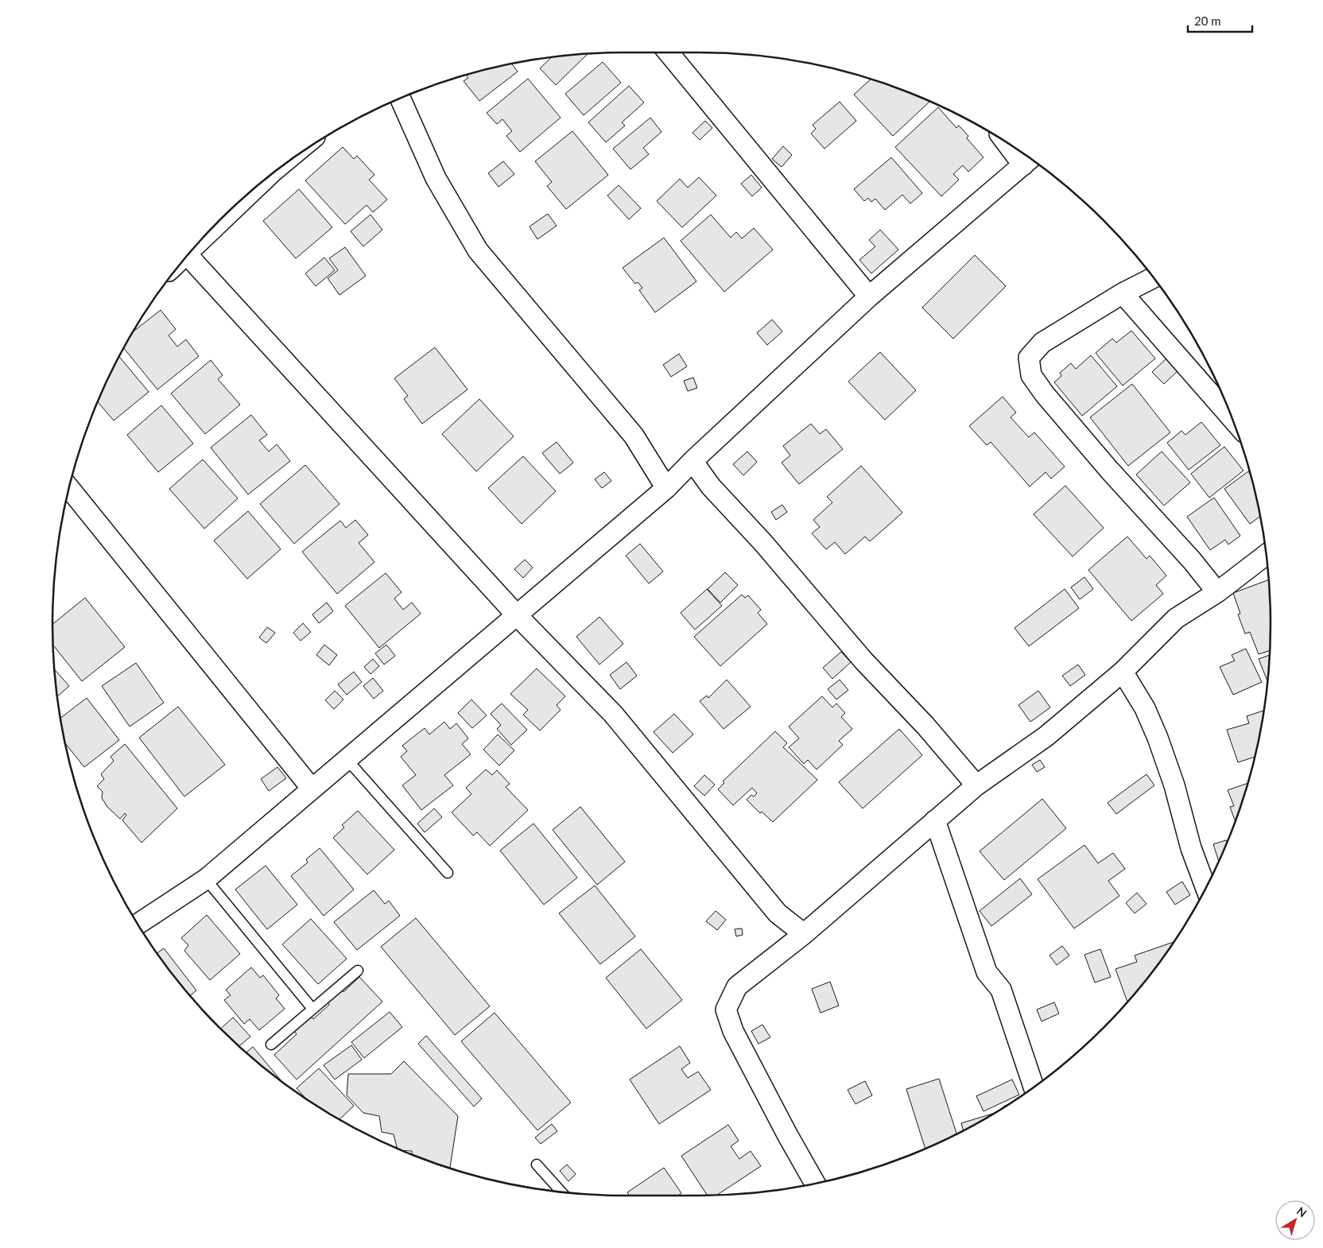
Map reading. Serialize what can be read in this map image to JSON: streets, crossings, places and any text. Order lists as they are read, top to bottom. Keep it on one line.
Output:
{"scale_bar":"20 m","north":"top right"}
